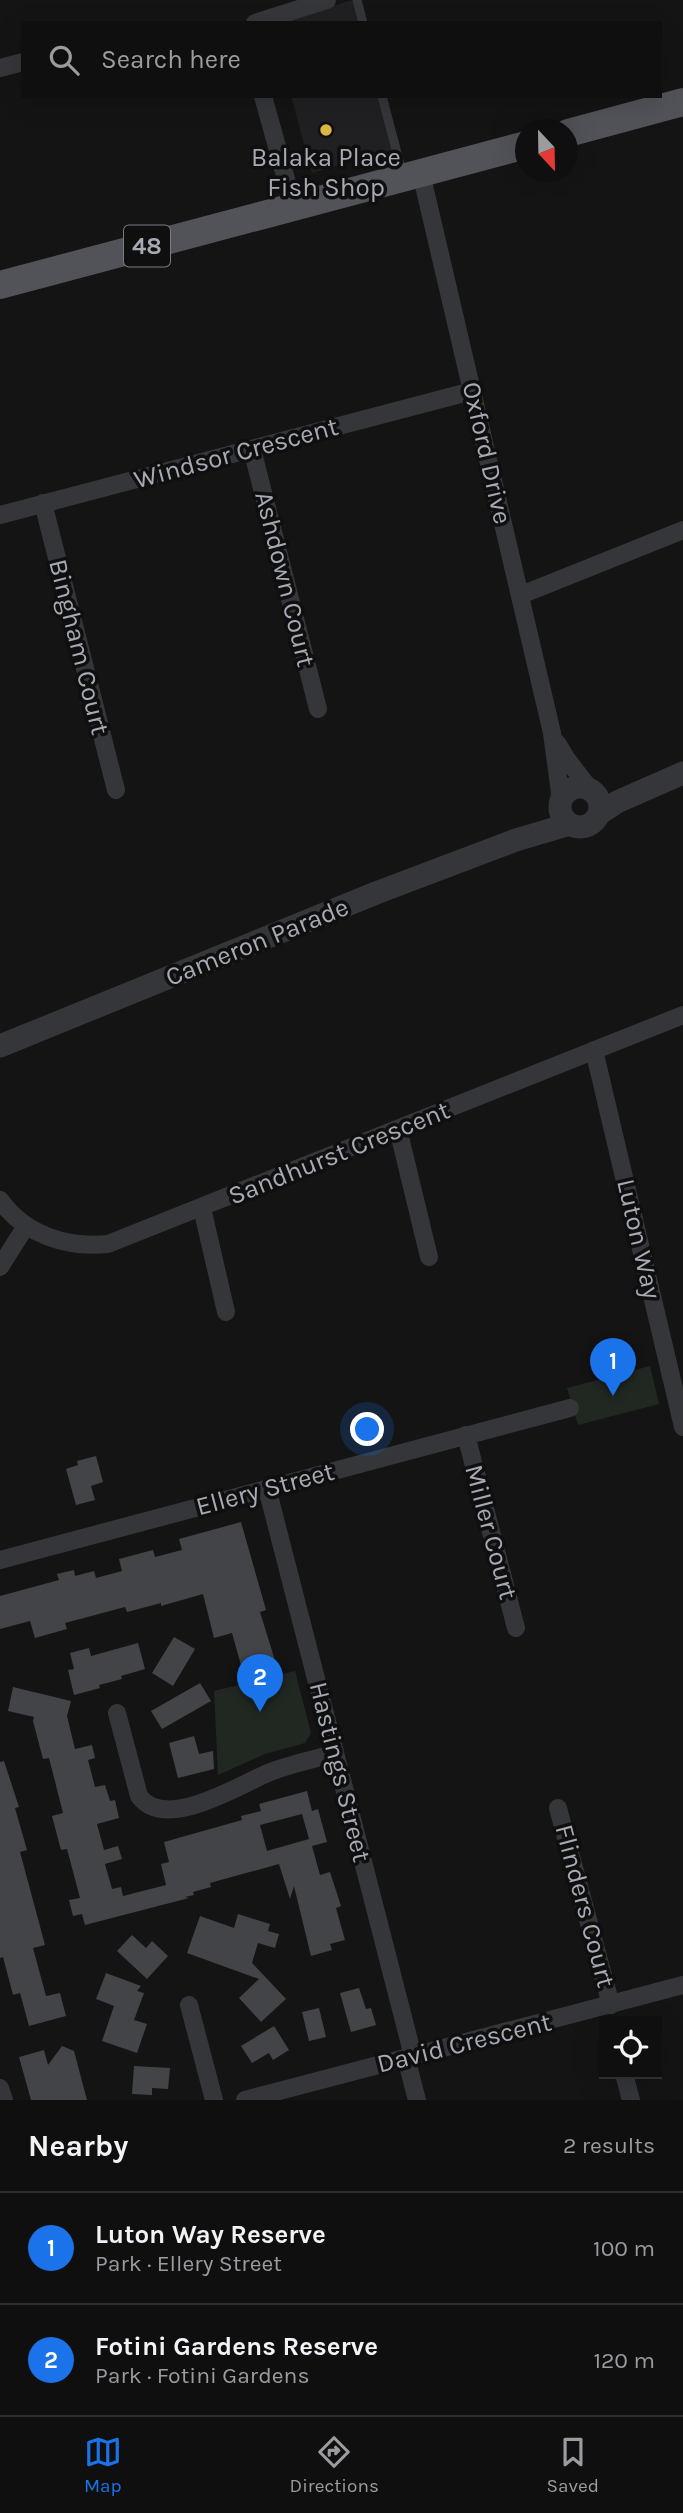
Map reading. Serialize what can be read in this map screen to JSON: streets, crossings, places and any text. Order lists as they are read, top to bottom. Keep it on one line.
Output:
{"streets":{"main road":["48"],"street":["Windsor Crescent","Oxford Drive","Ashdown Court","Bingham Court","Cameron Parade","Sandhurst Crescent","Luton Way","Ellery Street","Miller Court","Hastings Street","Flinders Court","David Crescent"]},"crossings":[["48","Oxford Drive"],["Windsor Crescent","Oxford Drive"],["Windsor Crescent","Ashdown Court"],["Windsor Crescent","Bingham Court"],["Oxford Drive","Cameron Parade"],["Sandhurst Crescent","Luton Way"],["Ellery Street","Miller Court"],["Ellery Street","Hastings Street"],["Hastings Street","David Crescent"],["Flinders Court","David Crescent"]],"places":["Balaka Place Fish Shop"],"north":"bottom","page":{"search":"Search here","pins":["1","2"],"heading":["Nearby","2 results"],"list":[{"mark":"1","name":"Luton Way Reserve","note":"Park · Ellery Street","value":"100 m"},{"mark":"2","name":"Fotini Gardens Reserve","note":"Park · Fotini Gardens","value":"120 m"}],"nav":["Map","Directions","Saved"]}}
